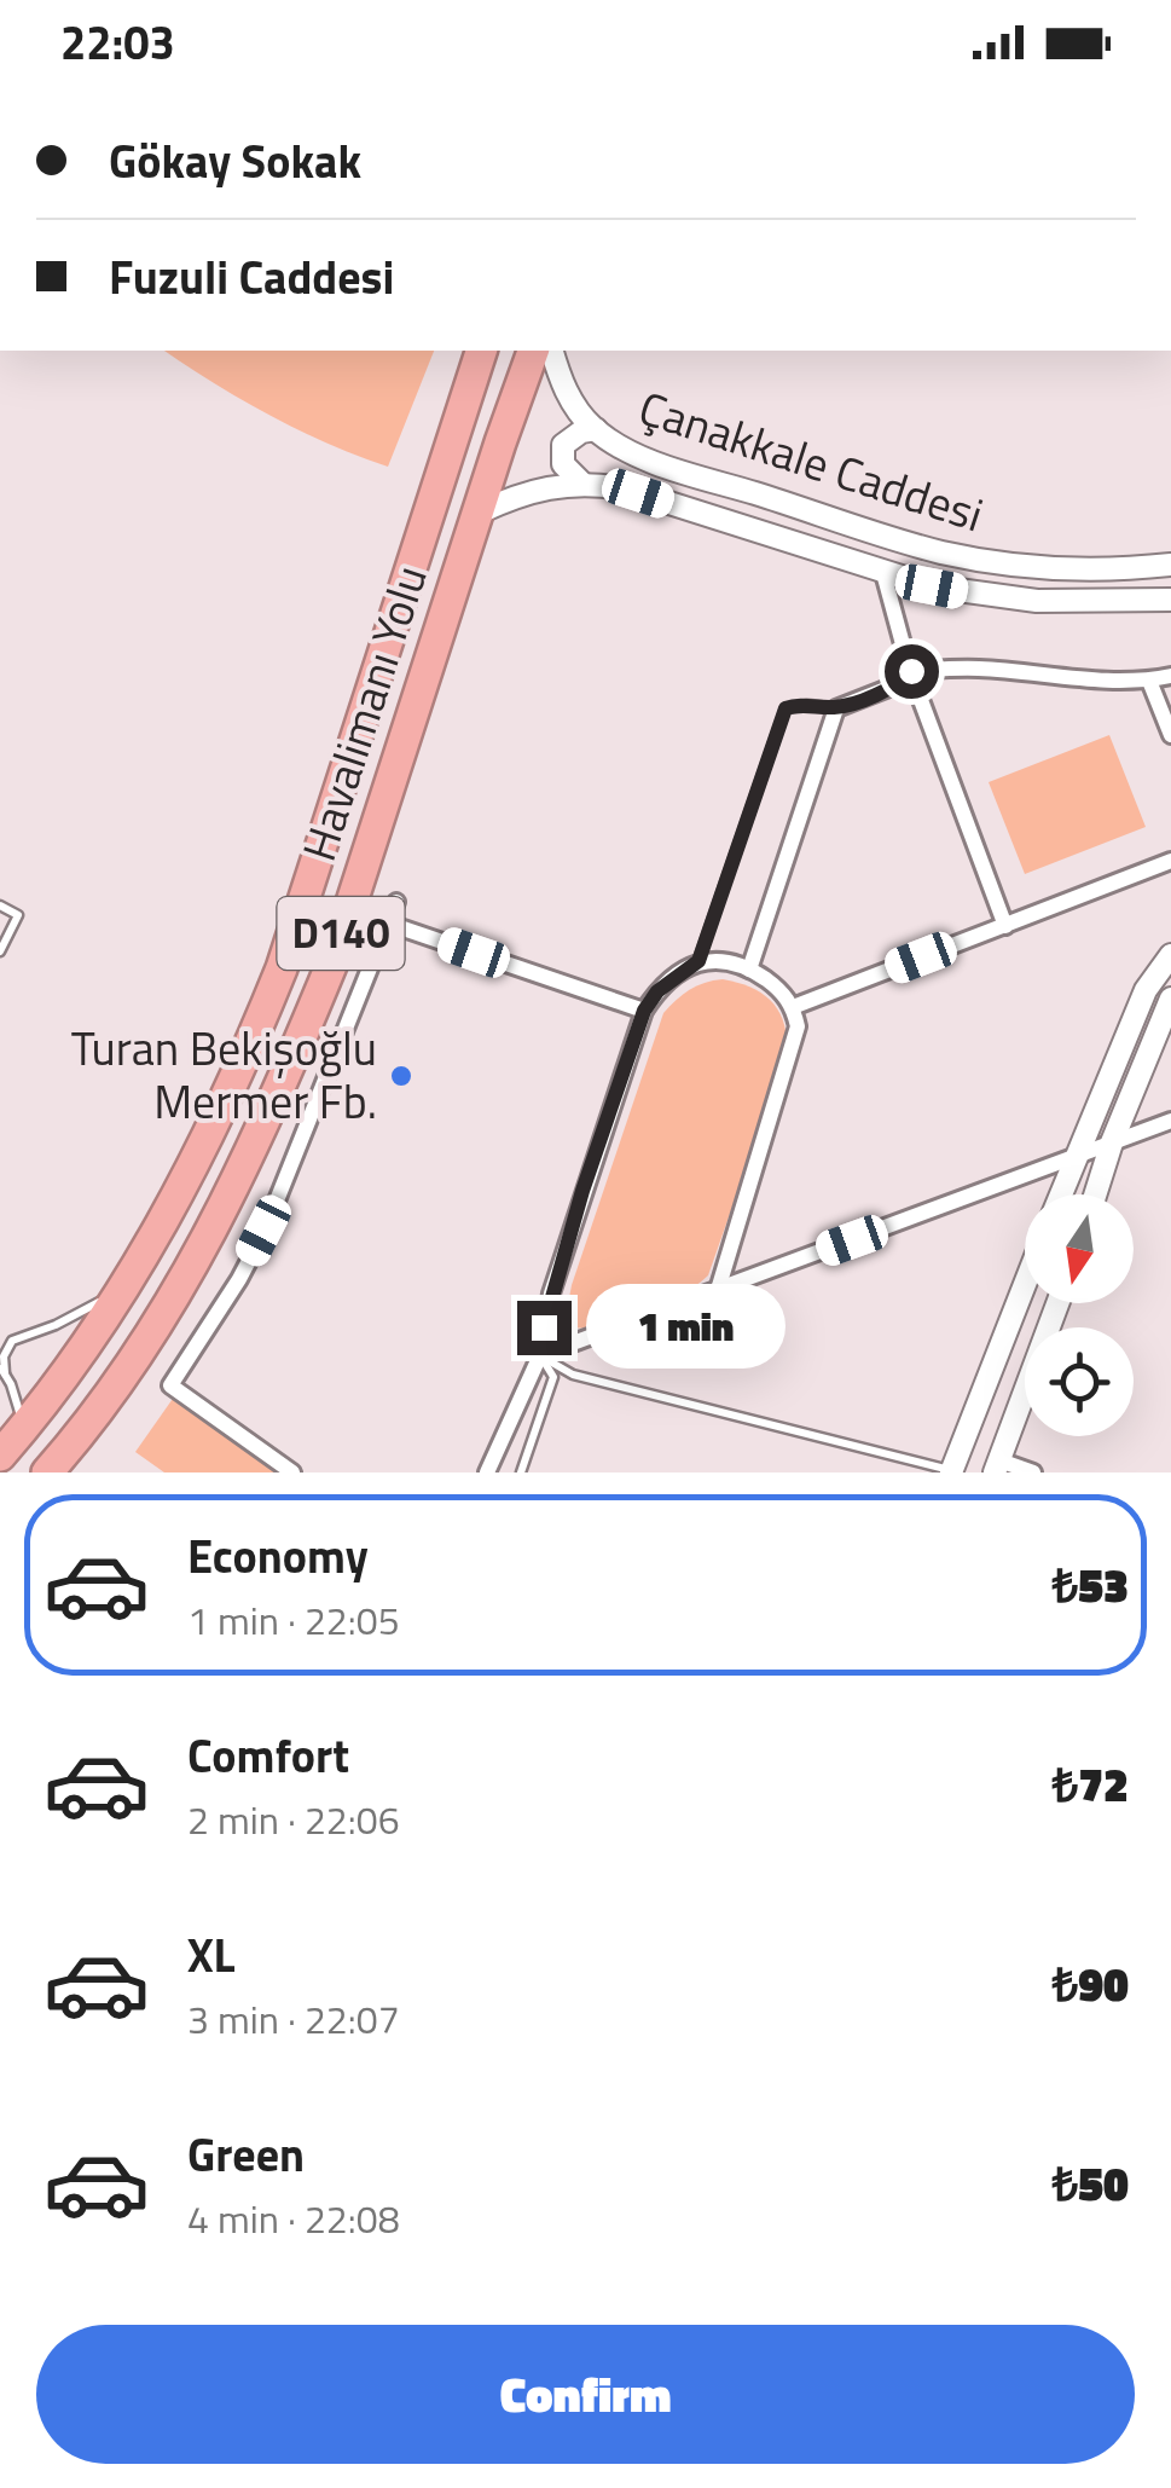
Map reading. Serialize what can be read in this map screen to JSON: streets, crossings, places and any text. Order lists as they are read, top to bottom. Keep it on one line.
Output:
{"streets":{"highway":["Havalimanı Yolu","D140"],"main road":["Çanakkale Caddesi"]},"crossings":[["Çanakkale Caddesi","Havalimanı Yolu"]],"places":["Turan Bekişoğlu Mermer Fb."],"north":"bottom","page":{"status":"22:03","banner":["Gökay Sokak","Fuzuli Caddesi"],"bubble":"1 min","list":[{"name":"Economy","note":"1 min · 22:05","value":"₺53"},{"name":"Comfort","note":"2 min · 22:06","value":"₺72"},{"name":"XL","note":"3 min · 22:07","value":"₺90"},{"name":"Green","note":"4 min · 22:08","value":"₺50"}],"buttons":"Confirm"}}
